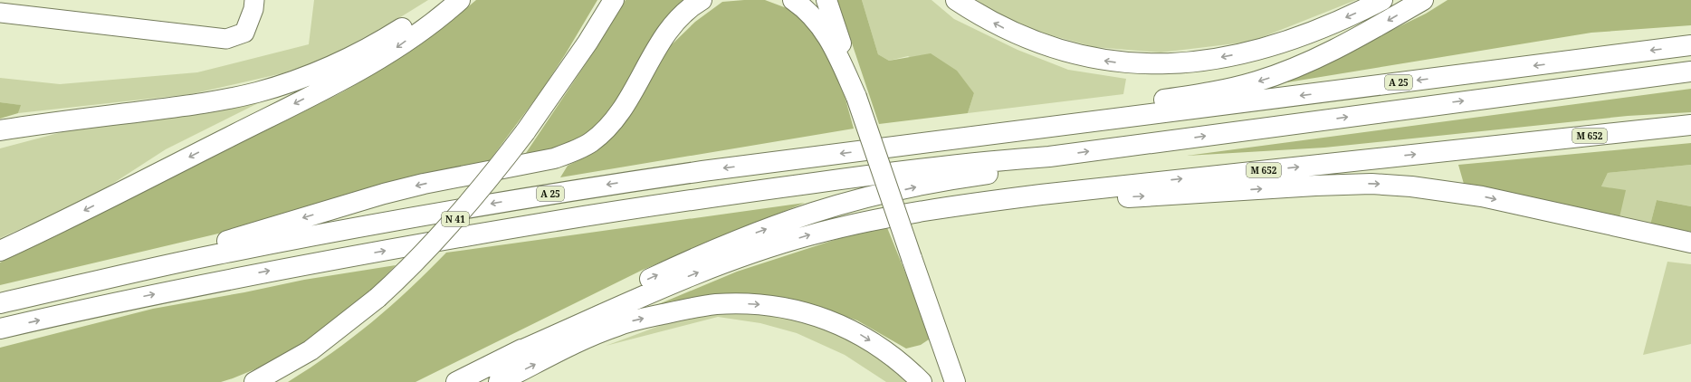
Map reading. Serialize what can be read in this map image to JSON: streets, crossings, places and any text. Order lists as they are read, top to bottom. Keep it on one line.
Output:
{"streets":{"highway":["A 25","M 652","N 41"]}}
